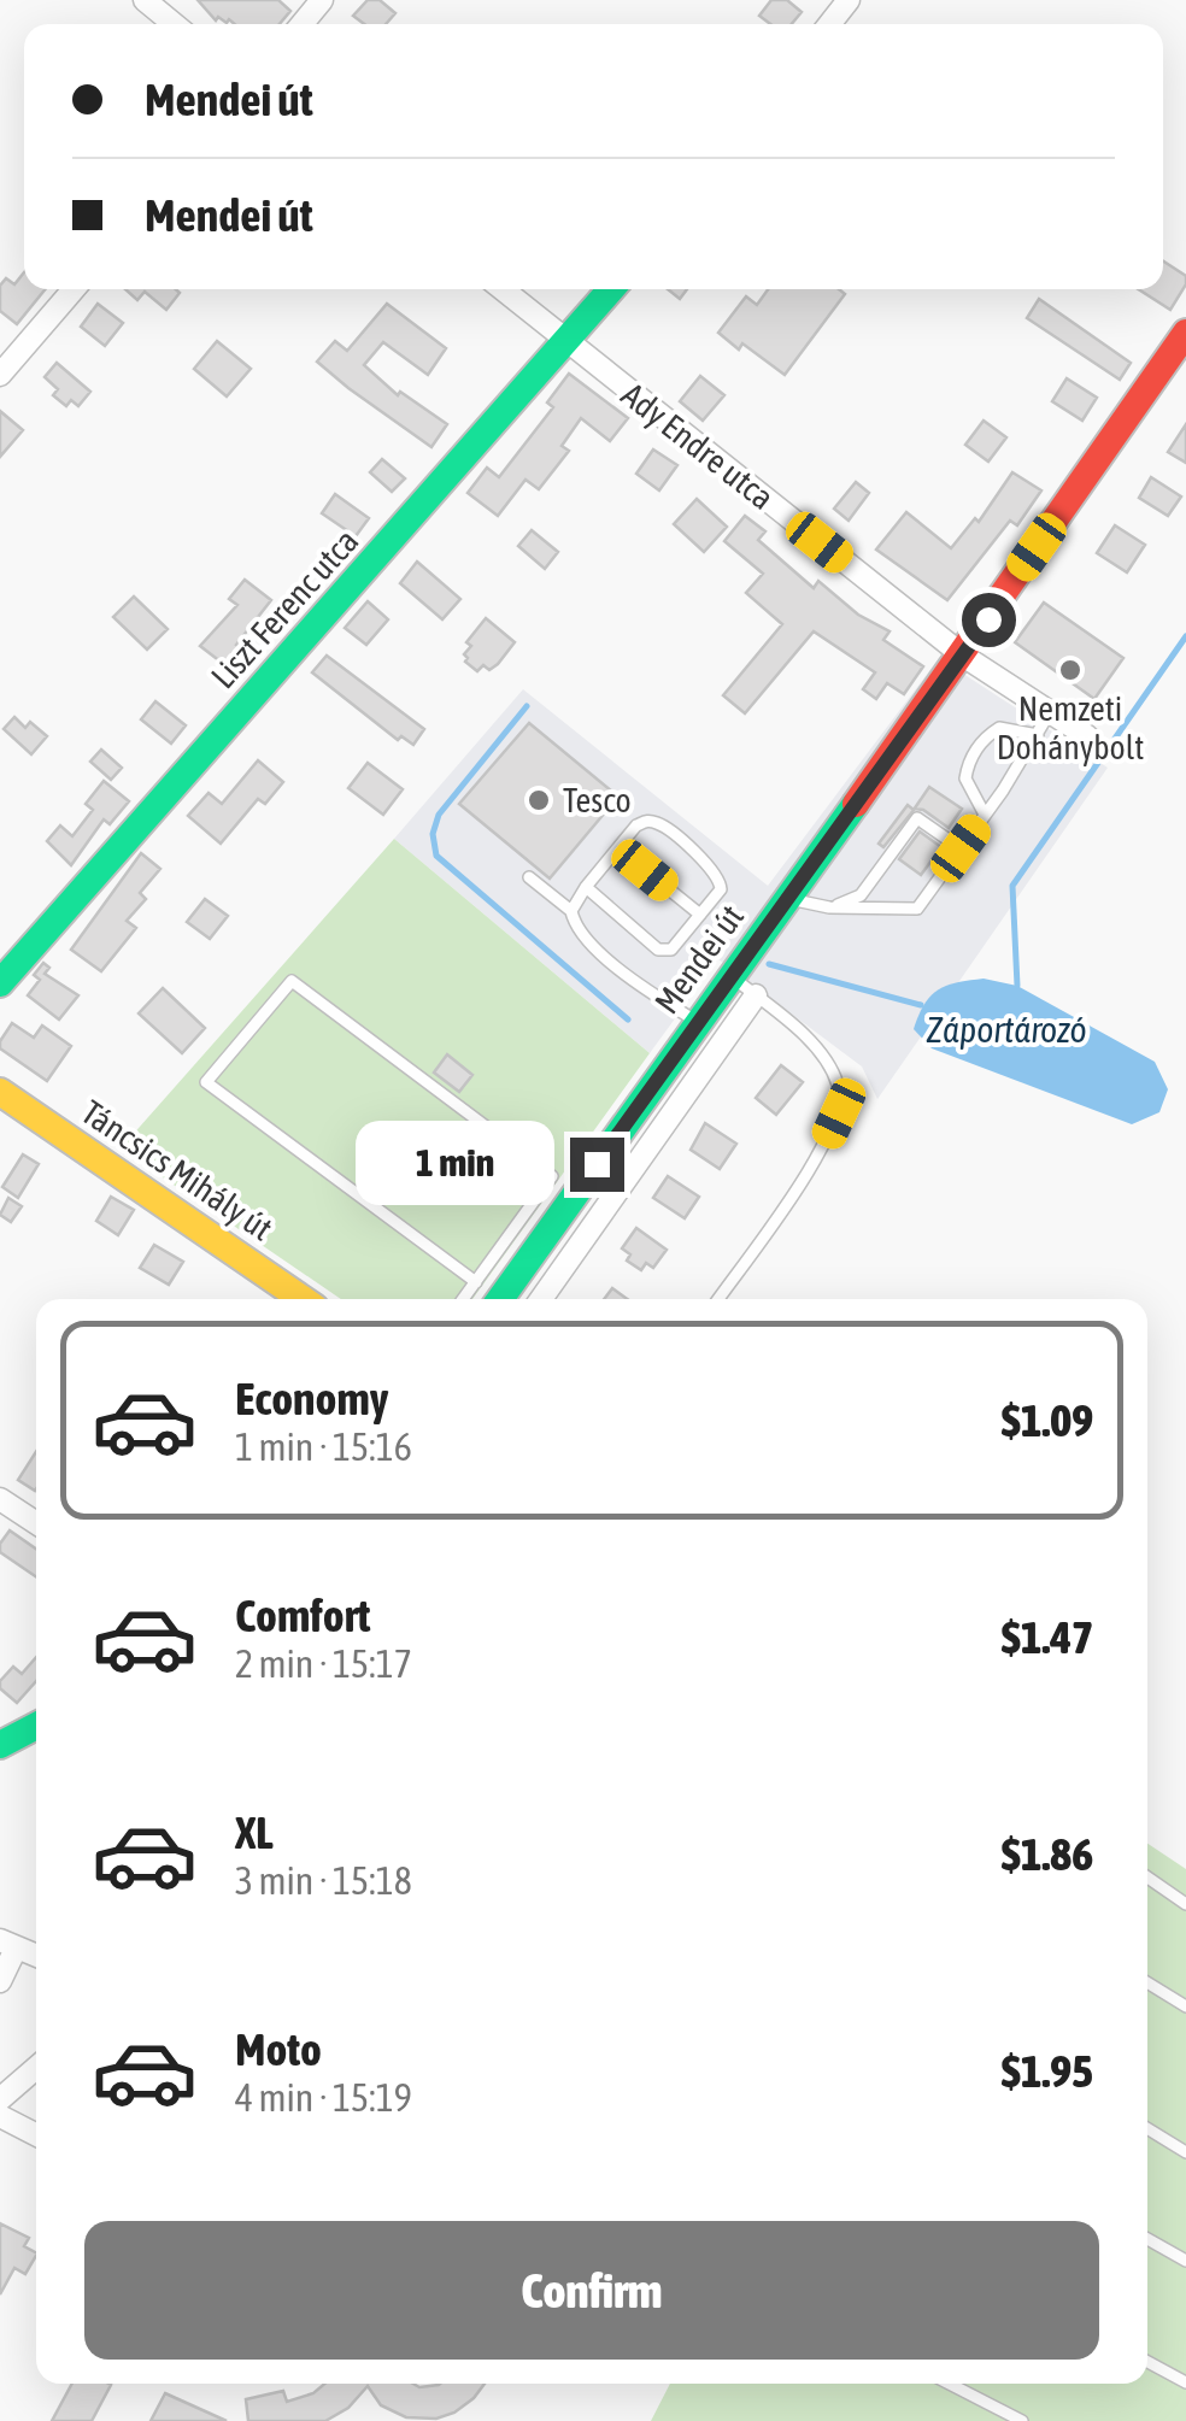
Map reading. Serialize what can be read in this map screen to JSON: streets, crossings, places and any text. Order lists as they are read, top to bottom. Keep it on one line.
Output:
{"streets":{"street":["Ady Endre utca","Liszt Ferenc utca","Mendei út","Táncsics Mihály út"]},"crossings":[["Ady Endre utca","Liszt Ferenc utca"],["Ady Endre utca","Mendei út"]],"water":["Záportározó"],"places":["Nemzeti Dohánybolt","Tesco"],"page":{"banner":["Mendei út","Mendei út"],"bubble":"1 min","list":[{"name":"Economy","note":"1 min · 15:16","value":"$1.09"},{"name":"Comfort","note":"2 min · 15:17","value":"$1.47"},{"name":"XL","note":"3 min · 15:18","value":"$1.86"},{"name":"Moto","note":"4 min · 15:19","value":"$1.95"}],"buttons":"Confirm"}}
